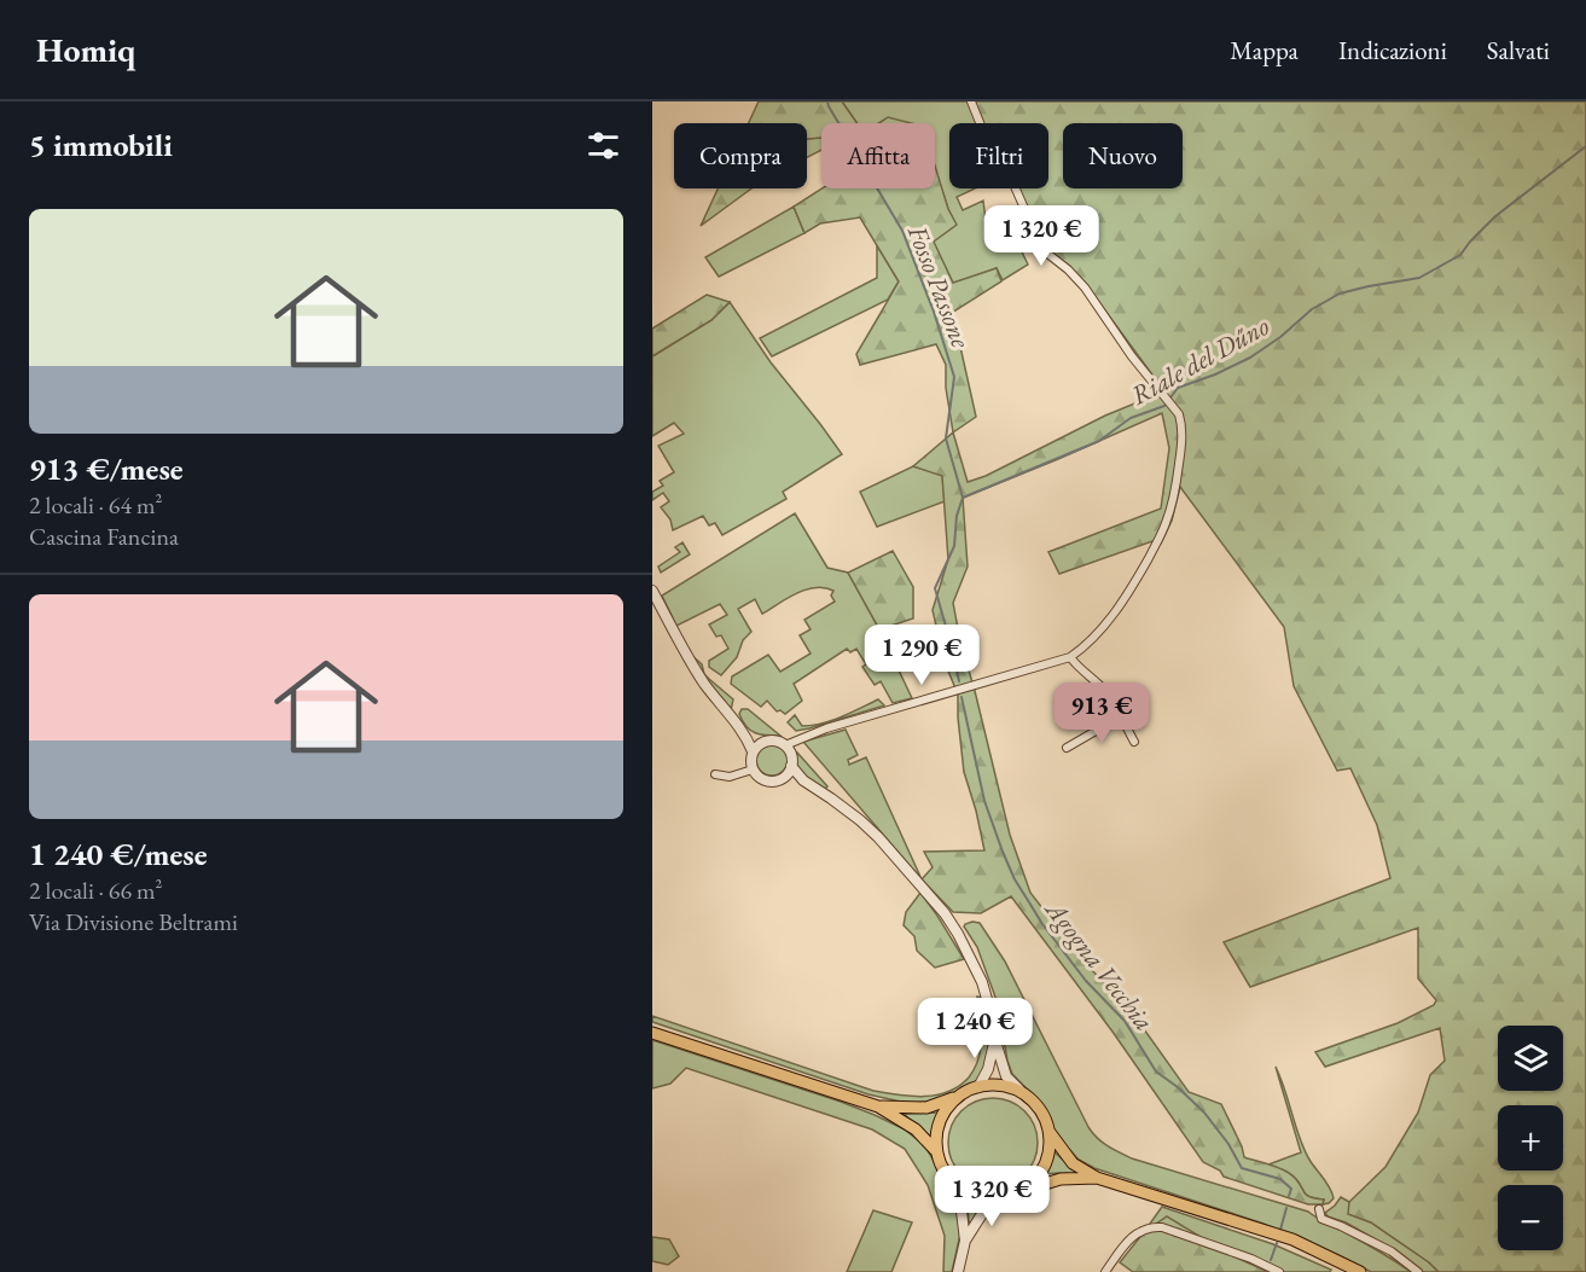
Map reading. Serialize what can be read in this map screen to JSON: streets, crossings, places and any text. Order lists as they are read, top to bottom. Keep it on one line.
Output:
{"water":["Fosso Passone","Riale del Dűno","Agogna Vecchia"],"page":{"header":"Homiq","nav":["Mappa","Indicazioni","Salvati"],"heading":"5 immobili","chip":["Compra","Affitta","Filtri","Nuovo"],"list":[{"name":"913 €/mese","note":"2 locali · 64 m² · Cascina Fancina"},{"name":"1 240 €/mese","note":"2 locali · 66 m² · Via Divisione Beltrami"}],"price":["1 320 €","1 290 €","913 €","1 240 €","1 320 €"],"map_buttons":["+","−"]}}
